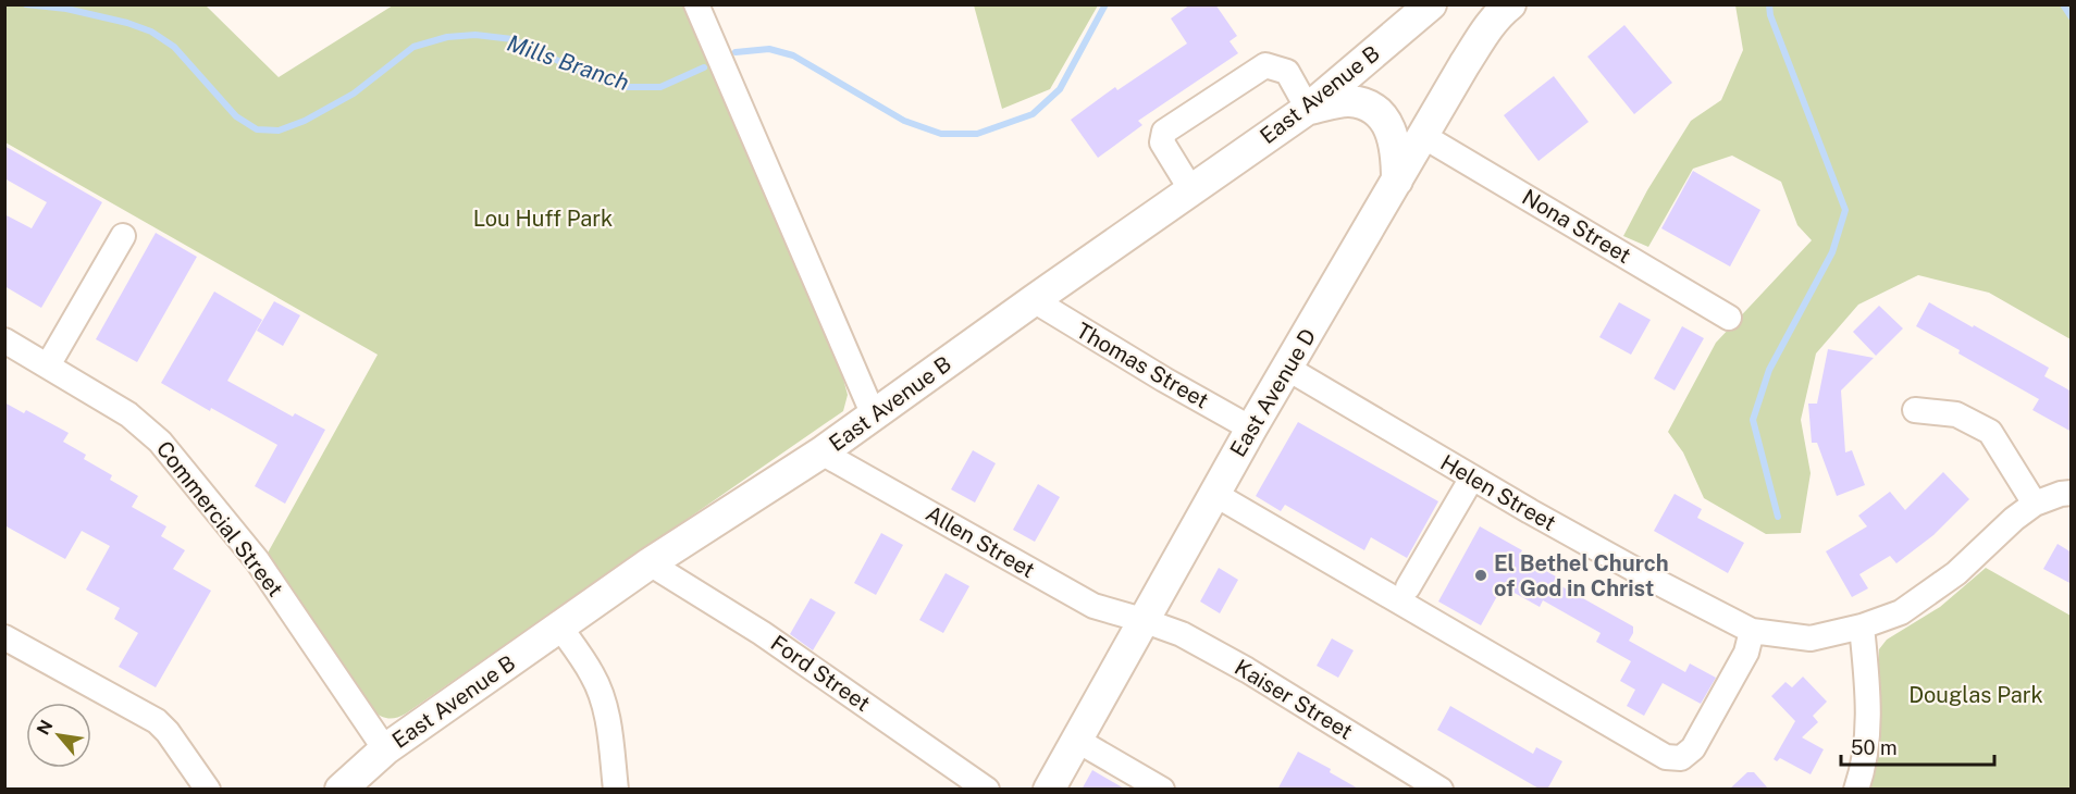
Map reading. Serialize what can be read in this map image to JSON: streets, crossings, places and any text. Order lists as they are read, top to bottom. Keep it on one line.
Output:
{"streets":{"main road":["East Avenue B","East Avenue D"],"street":["Nona Street","Thomas Street","Helen Street","Commercial Street","Allen Street","Ford Street","Kaiser Street"]},"crossings":[["East Avenue B","Thomas Street"],["East Avenue B","Commercial Street"],["East Avenue B","Allen Street"],["East Avenue B","Ford Street"],["Nona Street","East Avenue D"],["Thomas Street","East Avenue D"],["East Avenue D","Helen Street"],["East Avenue D","Allen Street"],["East Avenue D","Kaiser Street"],["Allen Street","Kaiser Street"]],"water":["Mills Branch"],"parks":["Lou Huff Park","Douglas Park"],"places":["El Bethel Church of God in Christ"],"scale_bar":"50 m","north":"top left"}
